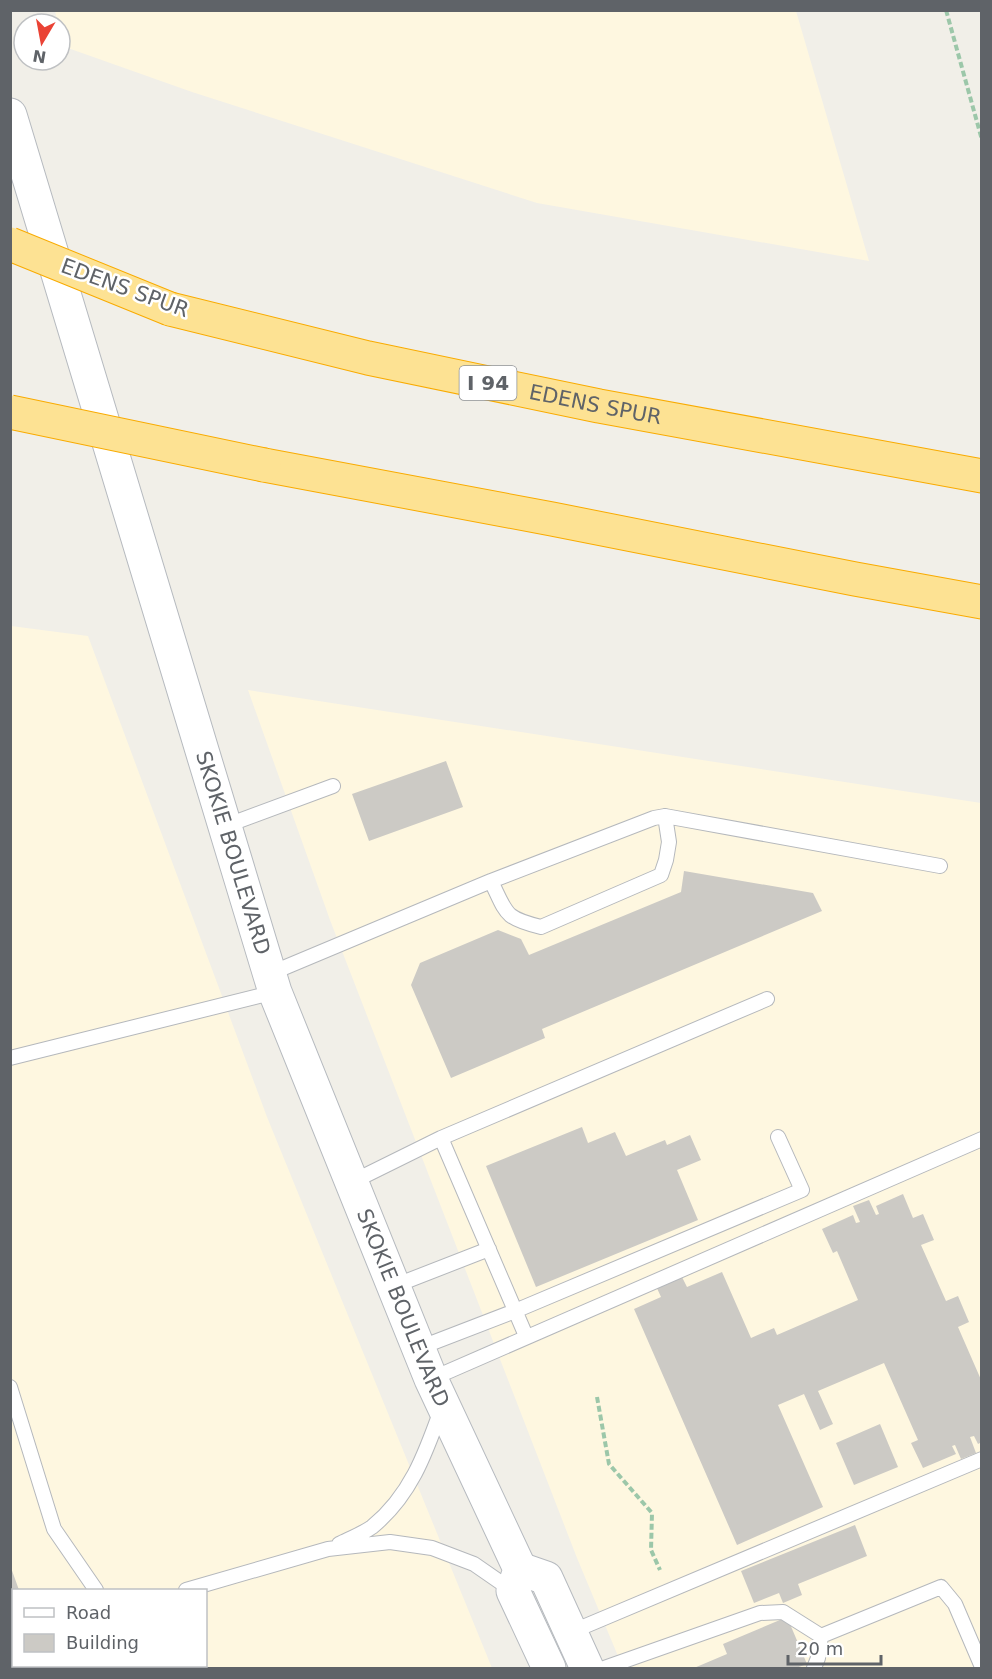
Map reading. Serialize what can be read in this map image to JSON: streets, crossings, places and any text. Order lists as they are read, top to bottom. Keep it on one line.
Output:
{"streets":{"highway":["EDENS SPUR","I 94"],"main road":["SKOKIE BOULEVARD"]},"legend":["Road","Building"],"scale_bar":"20 m","north":"bottom"}
